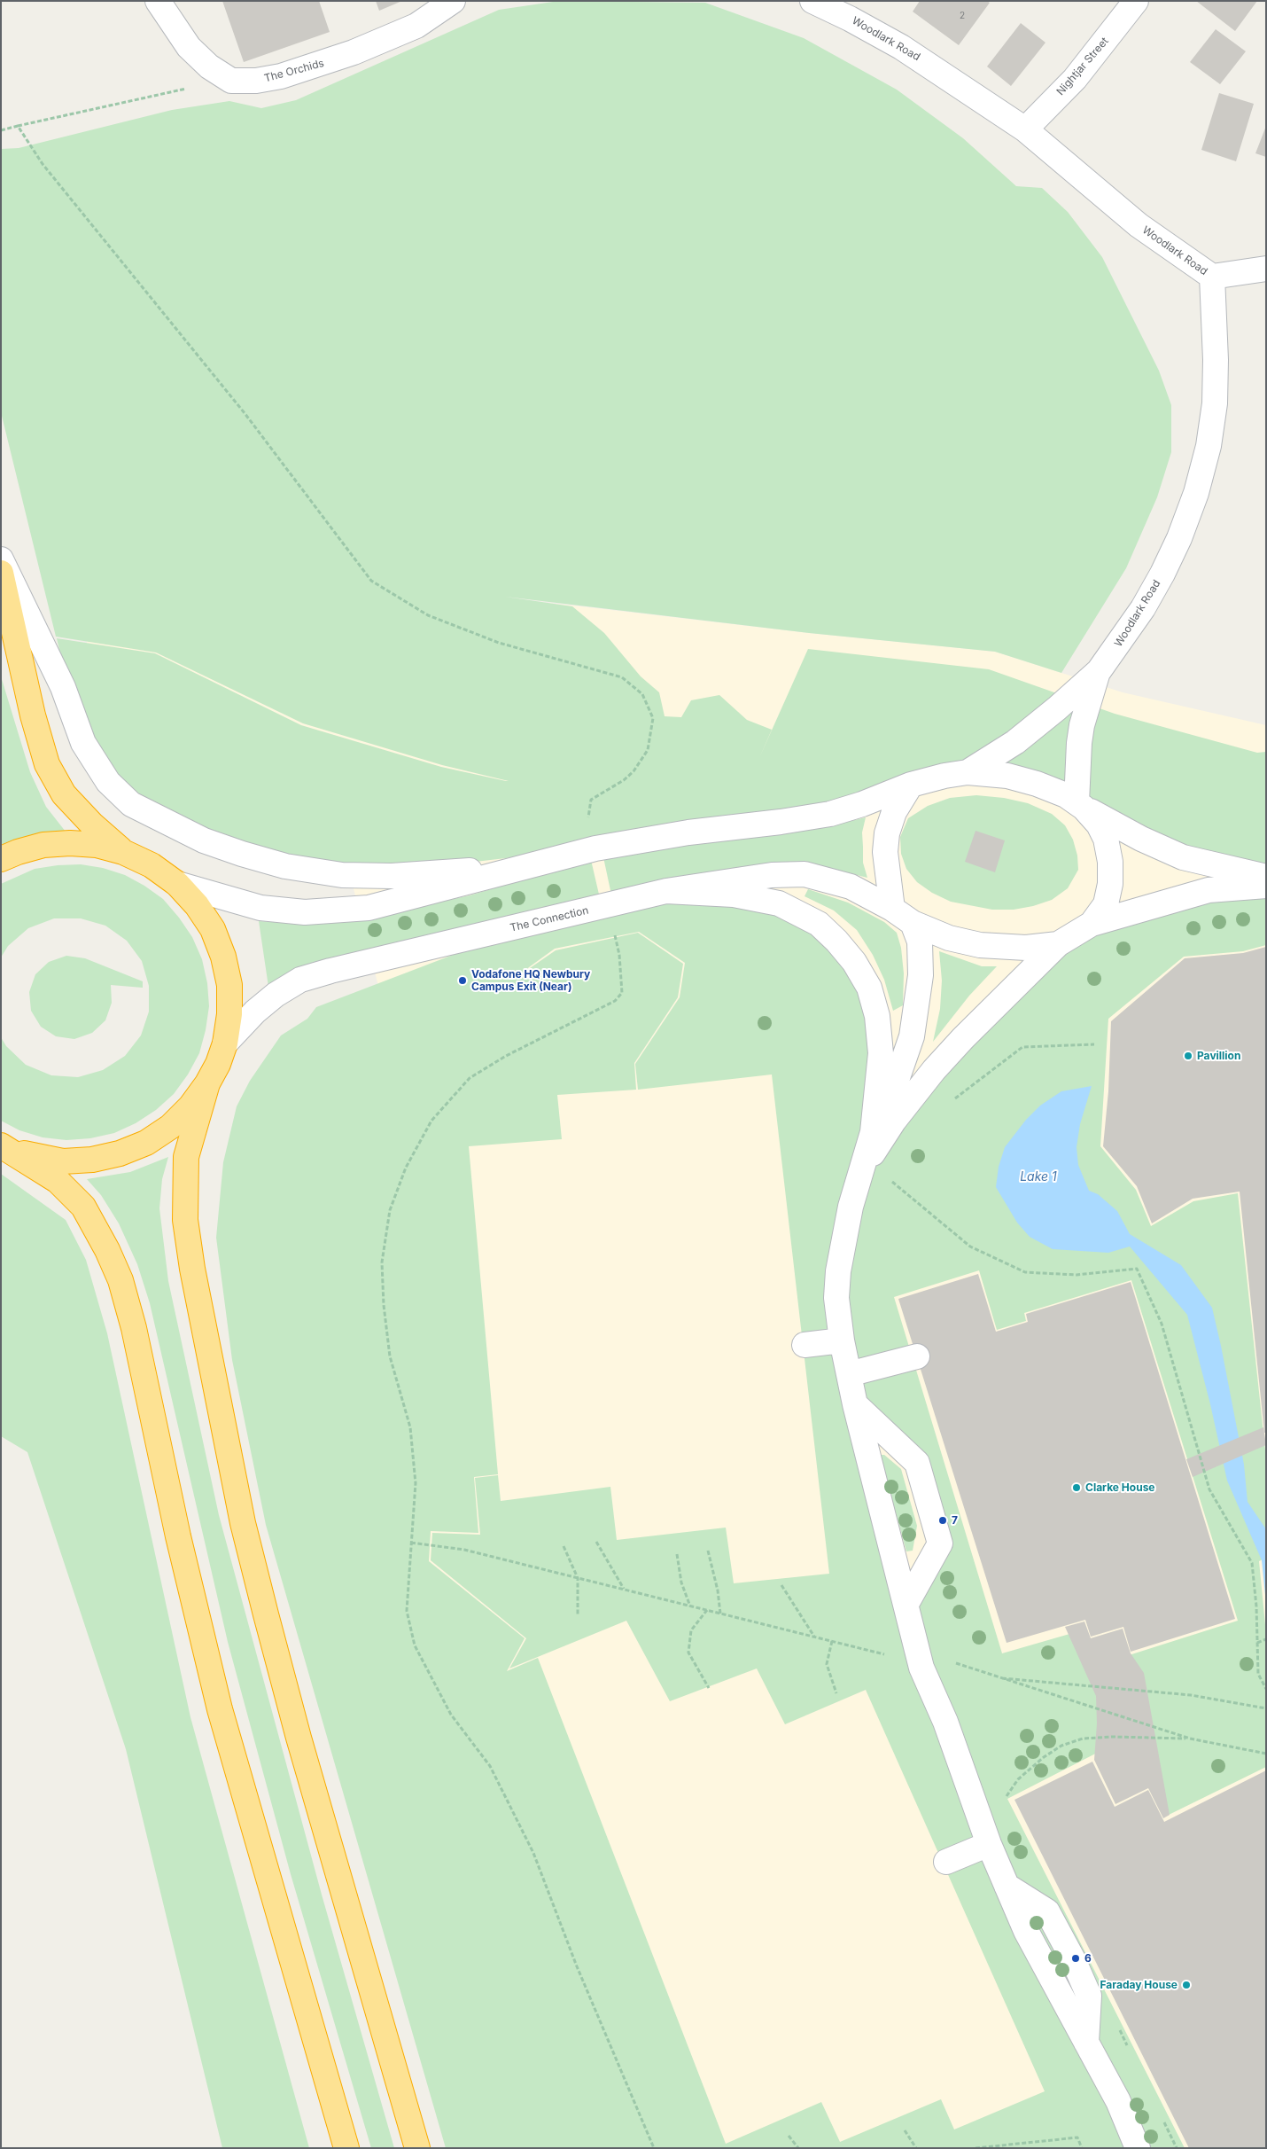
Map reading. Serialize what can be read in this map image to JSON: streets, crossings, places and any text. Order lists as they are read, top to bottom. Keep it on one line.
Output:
{"streets":{"street":["Woodlark Road","Nightjar Street","The Orchids","The Connection"]},"crossings":[["Woodlark Road","Nightjar Street"]],"water":["Lake 1"],"places":["Vodafone HQ Newbury Campus Exit (Near)","Pavillion","Clarke House","7","6","Faraday House"],"house_numbers":["2"]}
